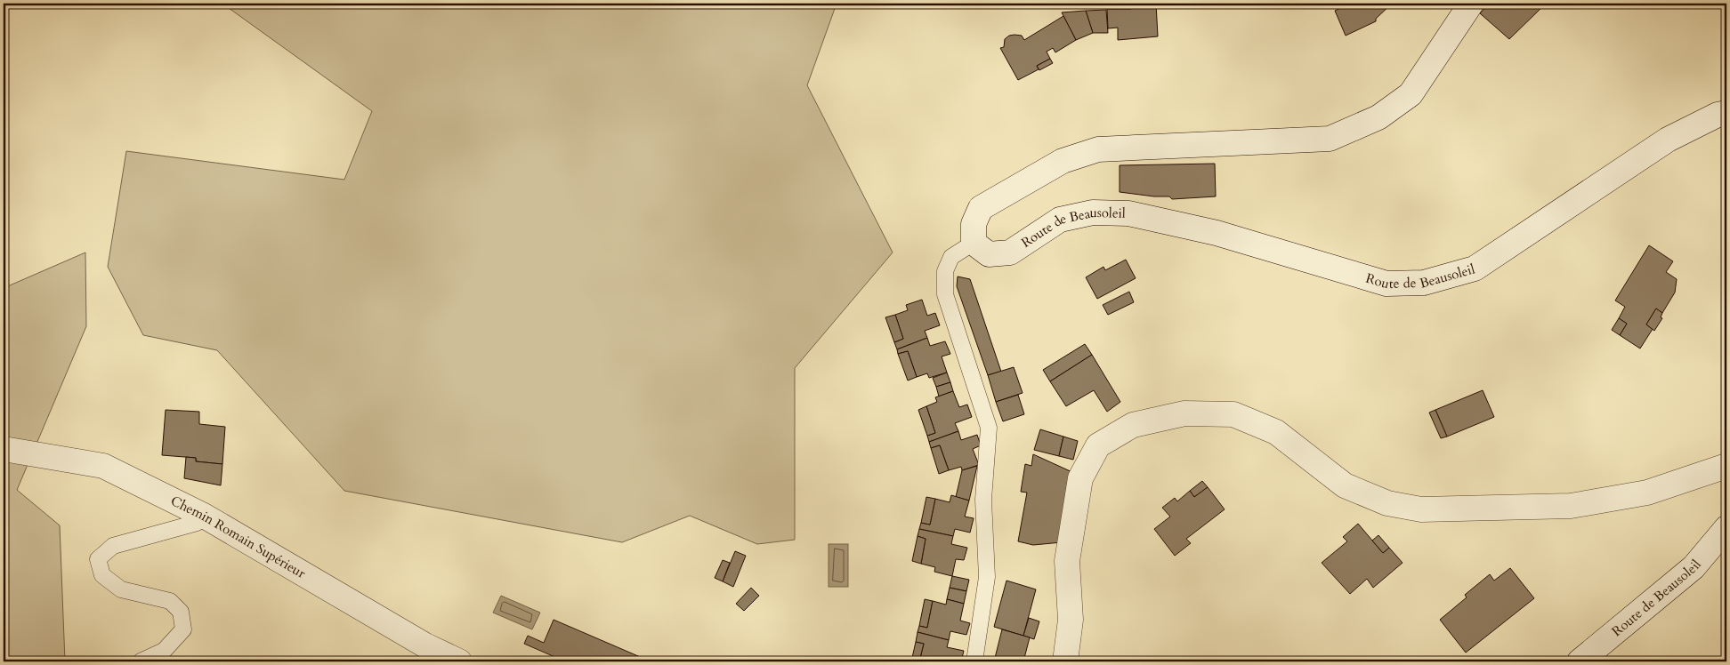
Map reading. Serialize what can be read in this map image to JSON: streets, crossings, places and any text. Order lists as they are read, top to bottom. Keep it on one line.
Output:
{"streets":{"street":["Route de Beausoleil","Chemin Romain Supérieur"]}}
